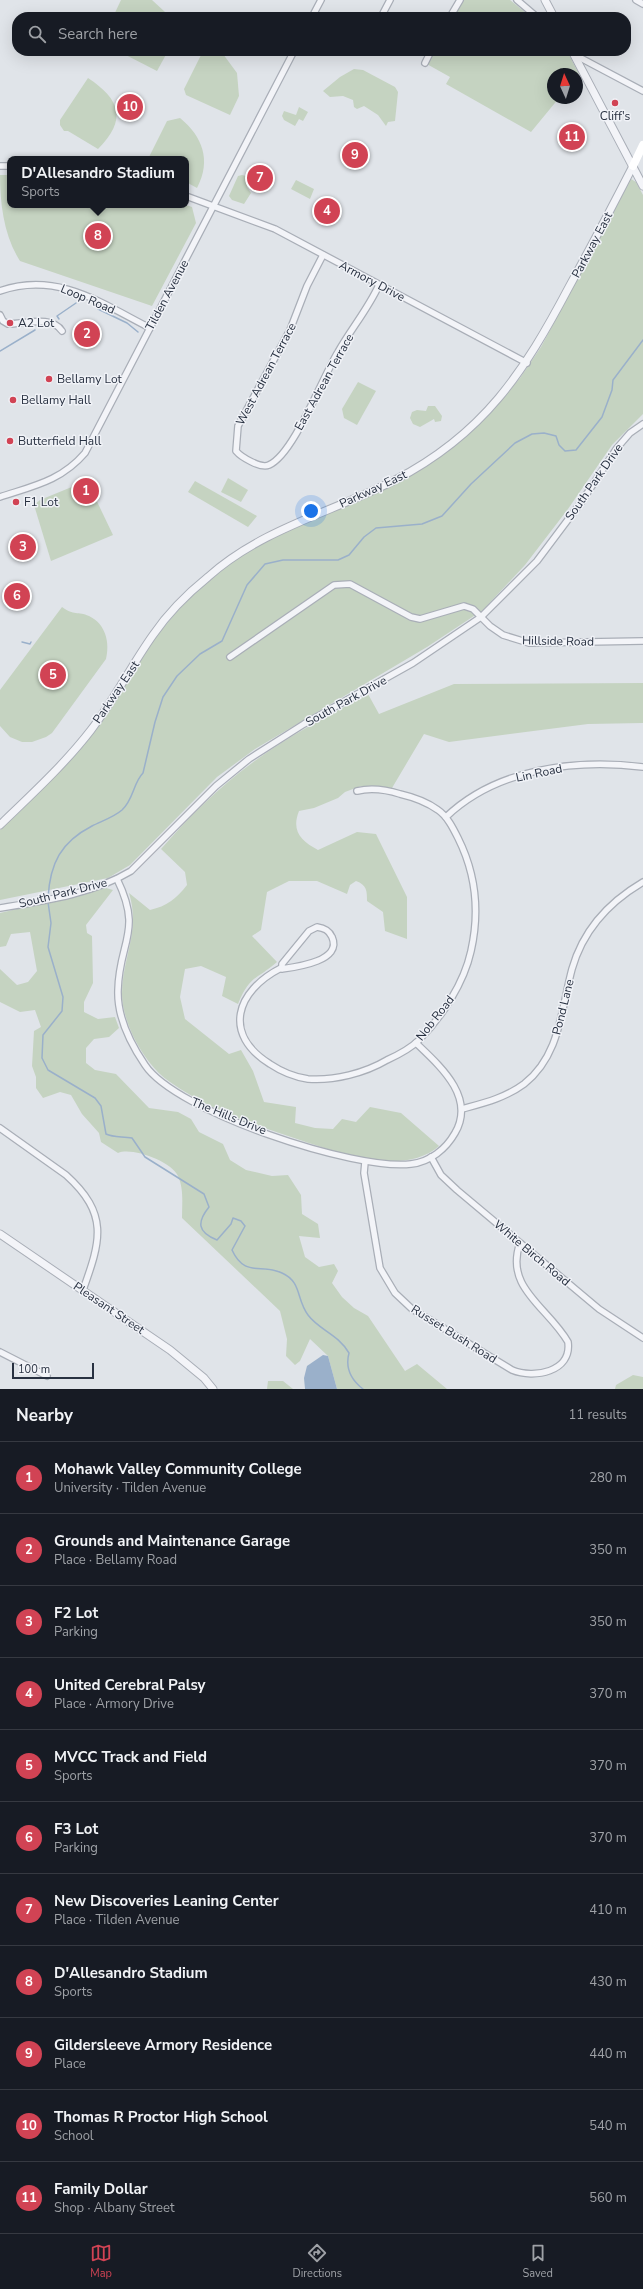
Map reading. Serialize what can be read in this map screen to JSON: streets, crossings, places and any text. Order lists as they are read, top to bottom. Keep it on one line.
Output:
{"streets":{"street":["Parkway East","Armory Drive","Tilden Avenue","Loop Road","West Adrean Terrace","East Adrean Terrace","South Park Drive","Hillside Road","Lin Road","Pond Lane","Nob Road","The Hills Drive","White Birch Road","Pleasant Street","Russet Bush Road"]},"crossings":[["Parkway East","Armory Drive"],["Armory Drive","Tilden Avenue"],["Armory Drive","West Adrean Terrace"],["Armory Drive","East Adrean Terrace"],["Tilden Avenue","Loop Road"],["West Adrean Terrace","East Adrean Terrace"],["South Park Drive","Hillside Road"],["South Park Drive","The Hills Drive"],["Lin Road","Nob Road"],["Pond Lane","The Hills Drive"],["The Hills Drive","White Birch Road"],["The Hills Drive","Russet Bush Road"],["White Birch Road","Russet Bush Road"]],"places":["Cliff's","A2 Lot","Bellamy Lot","Bellamy Hall","Butterfield Hall","F1 Lot"],"scale_bar":"100 m","north":"top","page":{"search":"Search here","pins":["10","11","9","7","4","8","2","1","3","6","5"],"popup":["D'Allesandro Stadium","Sports"],"scale":"100 m","heading":["Nearby","11 results"],"list":[{"mark":"1","name":"Mohawk Valley Community College","note":"University · Tilden Avenue","value":"280 m"},{"mark":"2","name":"Grounds and Maintenance Garage","note":"Place · Bellamy Road","value":"350 m"},{"mark":"3","name":"F2 Lot","note":"Parking","value":"350 m"},{"mark":"4","name":"United Cerebral Palsy","note":"Place · Armory Drive","value":"370 m"},{"mark":"5","name":"MVCC Track and Field","note":"Sports","value":"370 m"},{"mark":"6","name":"F3 Lot","note":"Parking","value":"370 m"},{"mark":"7","name":"New Discoveries Leaning Center","note":"Place · Tilden Avenue","value":"410 m"},{"mark":"8","name":"D'Allesandro Stadium","note":"Sports","value":"430 m"},{"mark":"9","name":"Gildersleeve Armory Residence","note":"Place","value":"440 m"},{"mark":"10","name":"Thomas R Proctor High School","note":"School","value":"540 m"},{"mark":"11","name":"Family Dollar","note":"Shop · Albany Street","value":"560 m"}],"nav":["Map","Directions","Saved"]}}
